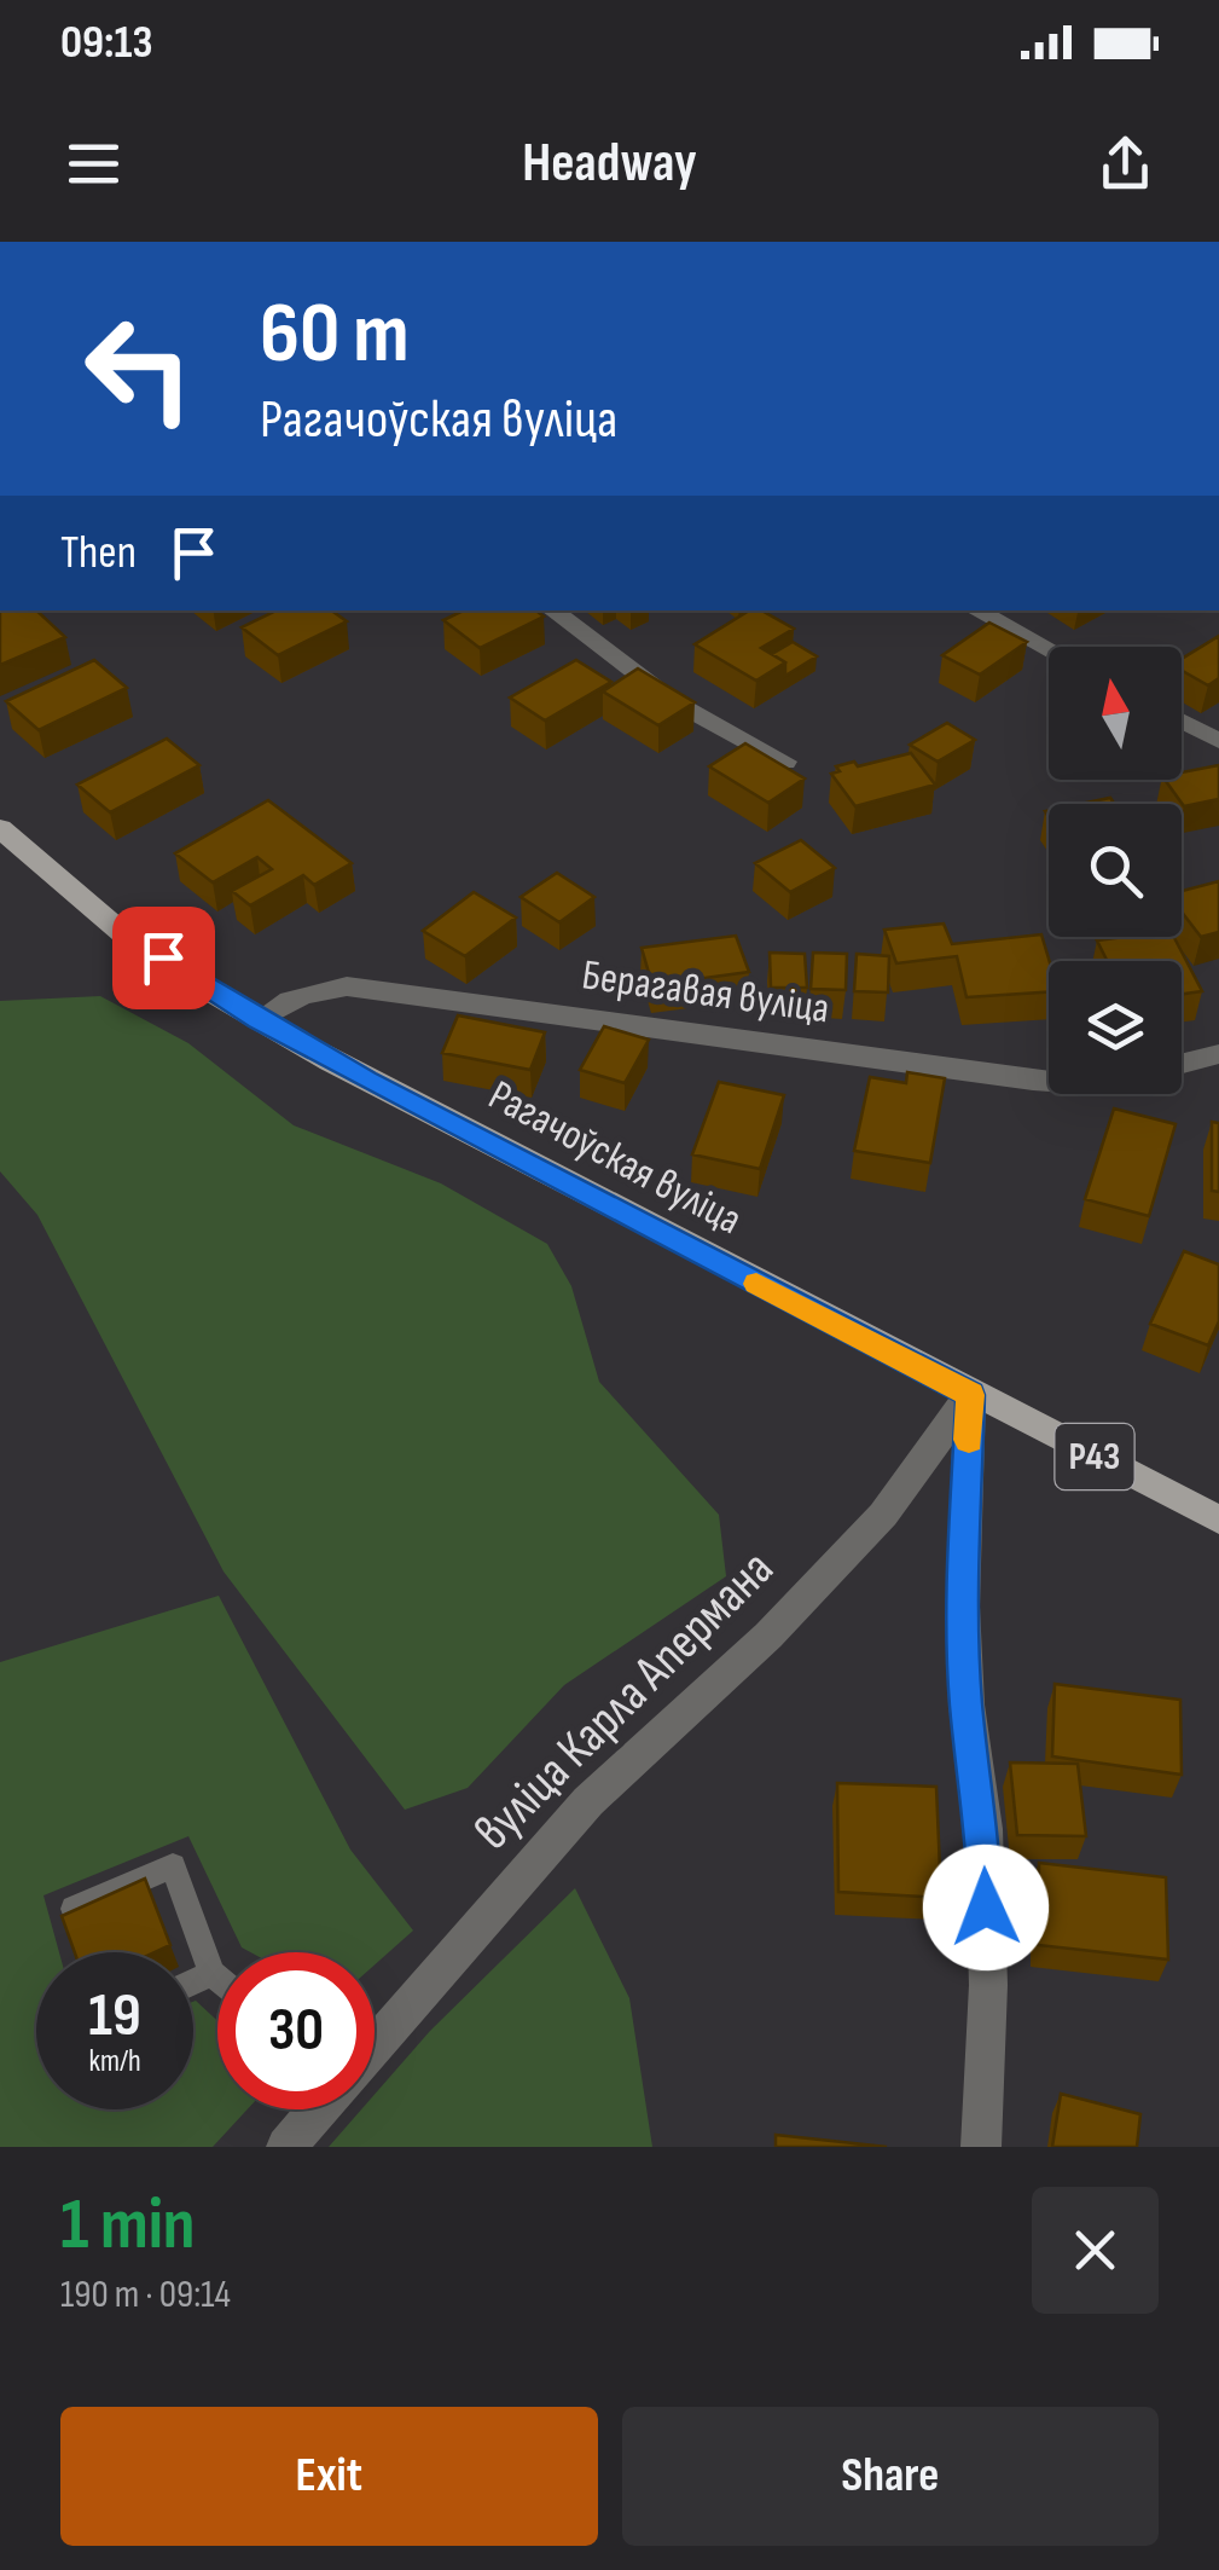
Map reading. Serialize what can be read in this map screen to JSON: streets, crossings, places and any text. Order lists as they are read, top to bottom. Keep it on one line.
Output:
{"streets":{"main road":["Рагачоўская вуліца","Р43"],"street":["Берагавая вуліца","вуліца Карла Апермана"]},"crossings":[["Берагавая вуліца","Рагачоўская вуліца"],["Рагачоўская вуліца","вуліца Карла Апермана"]],"north":"top","page":{"status":"09:13","header":"Headway","turn":["60 m","Рагачоўская вуліца"],"then":"Then","speed":"19 km/h","limit":"30","heading":["1 min","190 m · 09:14"],"buttons":["Exit","Share"]}}
